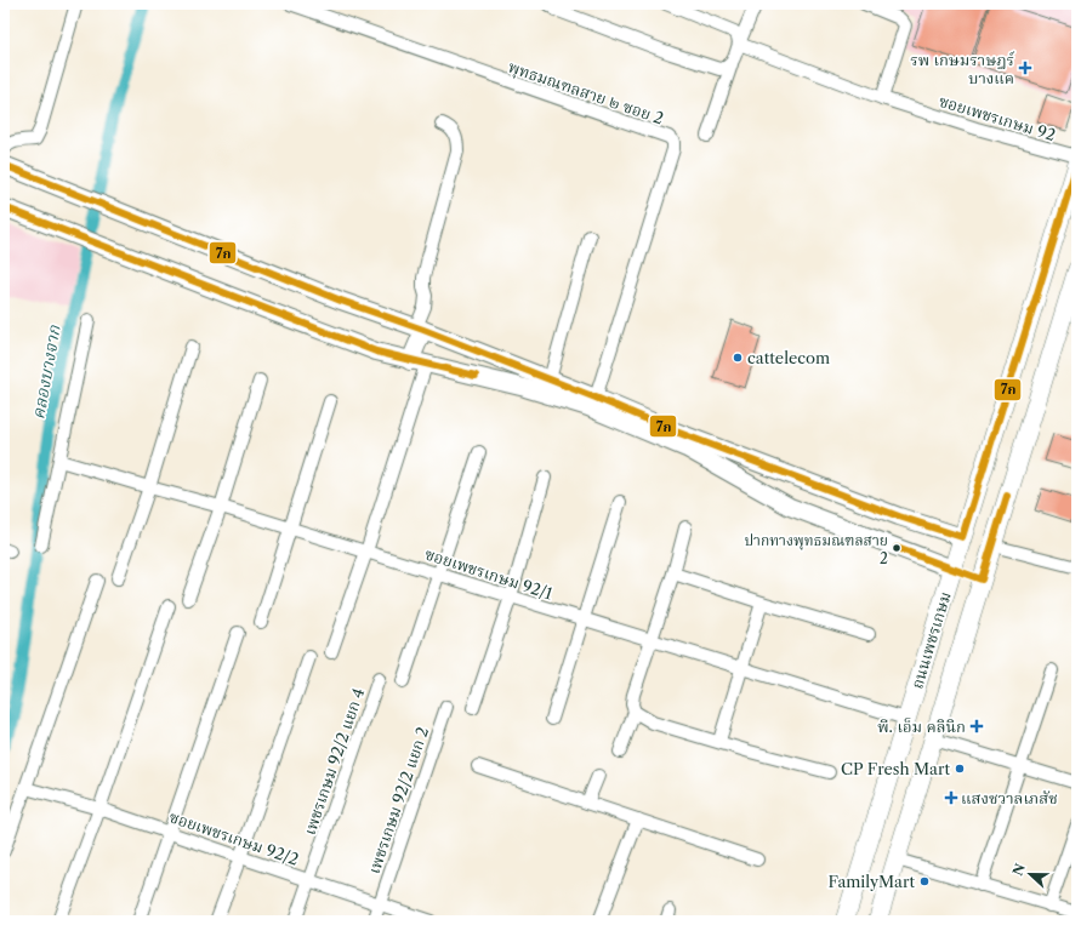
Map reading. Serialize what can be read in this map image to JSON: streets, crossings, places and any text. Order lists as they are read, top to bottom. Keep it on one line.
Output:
{"streets":{"main road":["ถนนเพชรเกษม"],"street":["พุทธมณฑลสาย ๒ ซอย 2","ซอยเพชรเกษม 92","ซอยเพชรเกษม 92/1","เพชรเกษม 92/2 แยก 4","เพชรเกษม 92/2 แยก 2","ซอยเพชรเกษม 92/2"]},"crossings":[["ซอยเพชรเกษม 92/1","ถนนเพชรเกษม"],["เพชรเกษม 92/2 แยก 4","ซอยเพชรเกษม 92/2"],["เพชรเกษม 92/2 แยก 2","ซอยเพชรเกษม 92/2"]],"water":["คลองบางจาก"],"places":{"health":["รพ เกษมราษฎร์ บางแค","พี. เอ็ม คลินิก","แสงชวาลเภสัช"],"other":["cattelecom","ปากทางพุทธมณฑลสาย 2","CP Fresh Mart","FamilyMart"]},"lines":["transit line 7ก"],"north":"left"}
